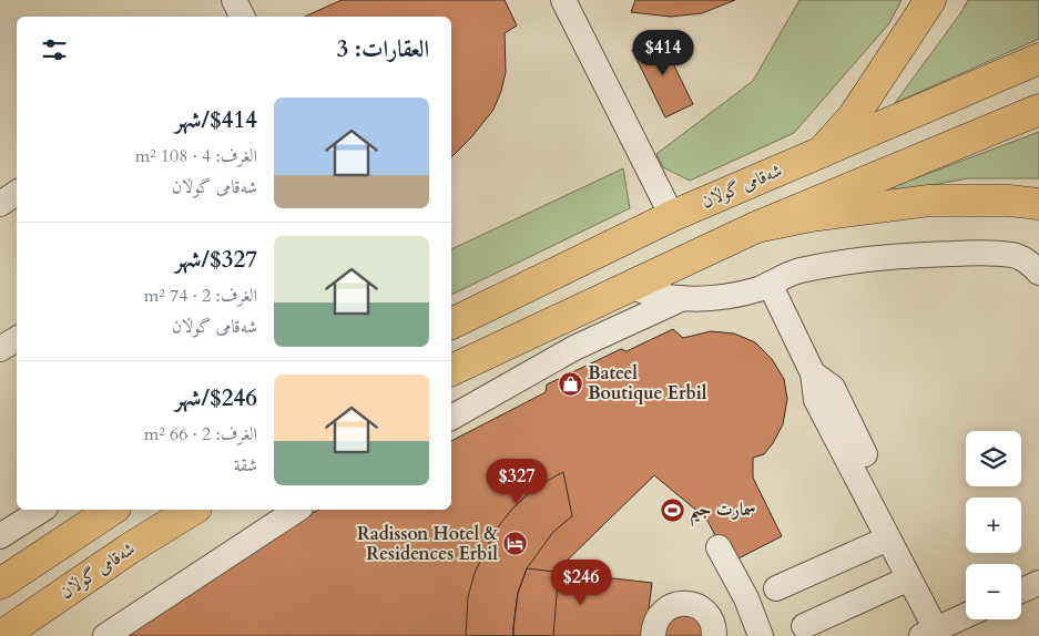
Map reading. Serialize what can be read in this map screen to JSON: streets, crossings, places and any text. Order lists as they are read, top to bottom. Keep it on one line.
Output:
{"streets":{"main road":["شەقامی گوڵان"]},"places":{"shop":["Bateel Boutique Erbil"],"sports":["سمارت جیم"],"hotel":["Radisson Hotel & Residences Erbil"]},"page":{"heading":"العقارات: 3","price":["$414","$327","$246"],"list":[{"name":"$414/شهر","note":"الغرف: 4 · 108 m² · شەقامی گوڵان"},{"name":"$327/شهر","note":"الغرف: 2 · 74 m² · شەقامی گوڵان"},{"name":"$246/شهر","note":"الغرف: 2 · 66 m² · شقة"}],"map_buttons":["+","−"]}}
